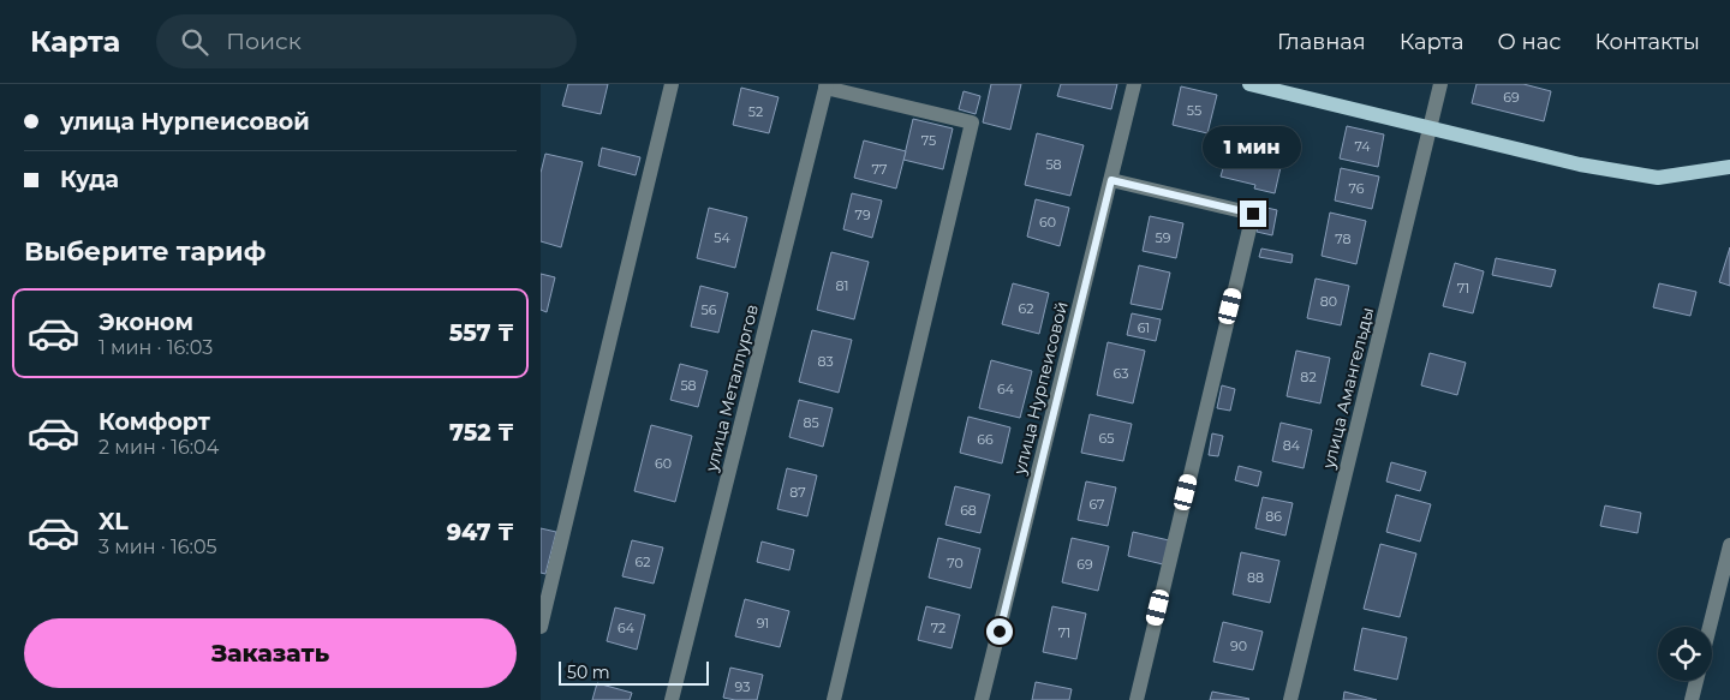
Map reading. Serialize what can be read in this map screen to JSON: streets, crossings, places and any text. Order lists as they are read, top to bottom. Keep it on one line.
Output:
{"streets":{"street":["улица Металлургов","улица Нурпеисовой","улица Амангельды"]},"house_numbers":["69","55","52","75","74","58","77","76","79","60","54","59","78","81","71","80","62","56","61","83","63","82","58","64","85","65","66","84","60","87","67","68","86","62","70","69","88","91","64","72","71","90","93"],"scale_bar":"50 m","page":{"header":"Карта","search":"Поиск","nav":["Главная","Карта","О нас","Контакты"],"banner":["улица Нурпеисовой","Куда"],"bubble":"1 мин","heading":"Выберите тариф","list":[{"name":"Эконом","note":"1 мин · 16:03","value":"557 ₸"},{"name":"Комфорт","note":"2 мин · 16:04","value":"752 ₸"},{"name":"XL","note":"3 мин · 16:05","value":"947 ₸"}],"buttons":"Заказать","scale":"50 m"}}
